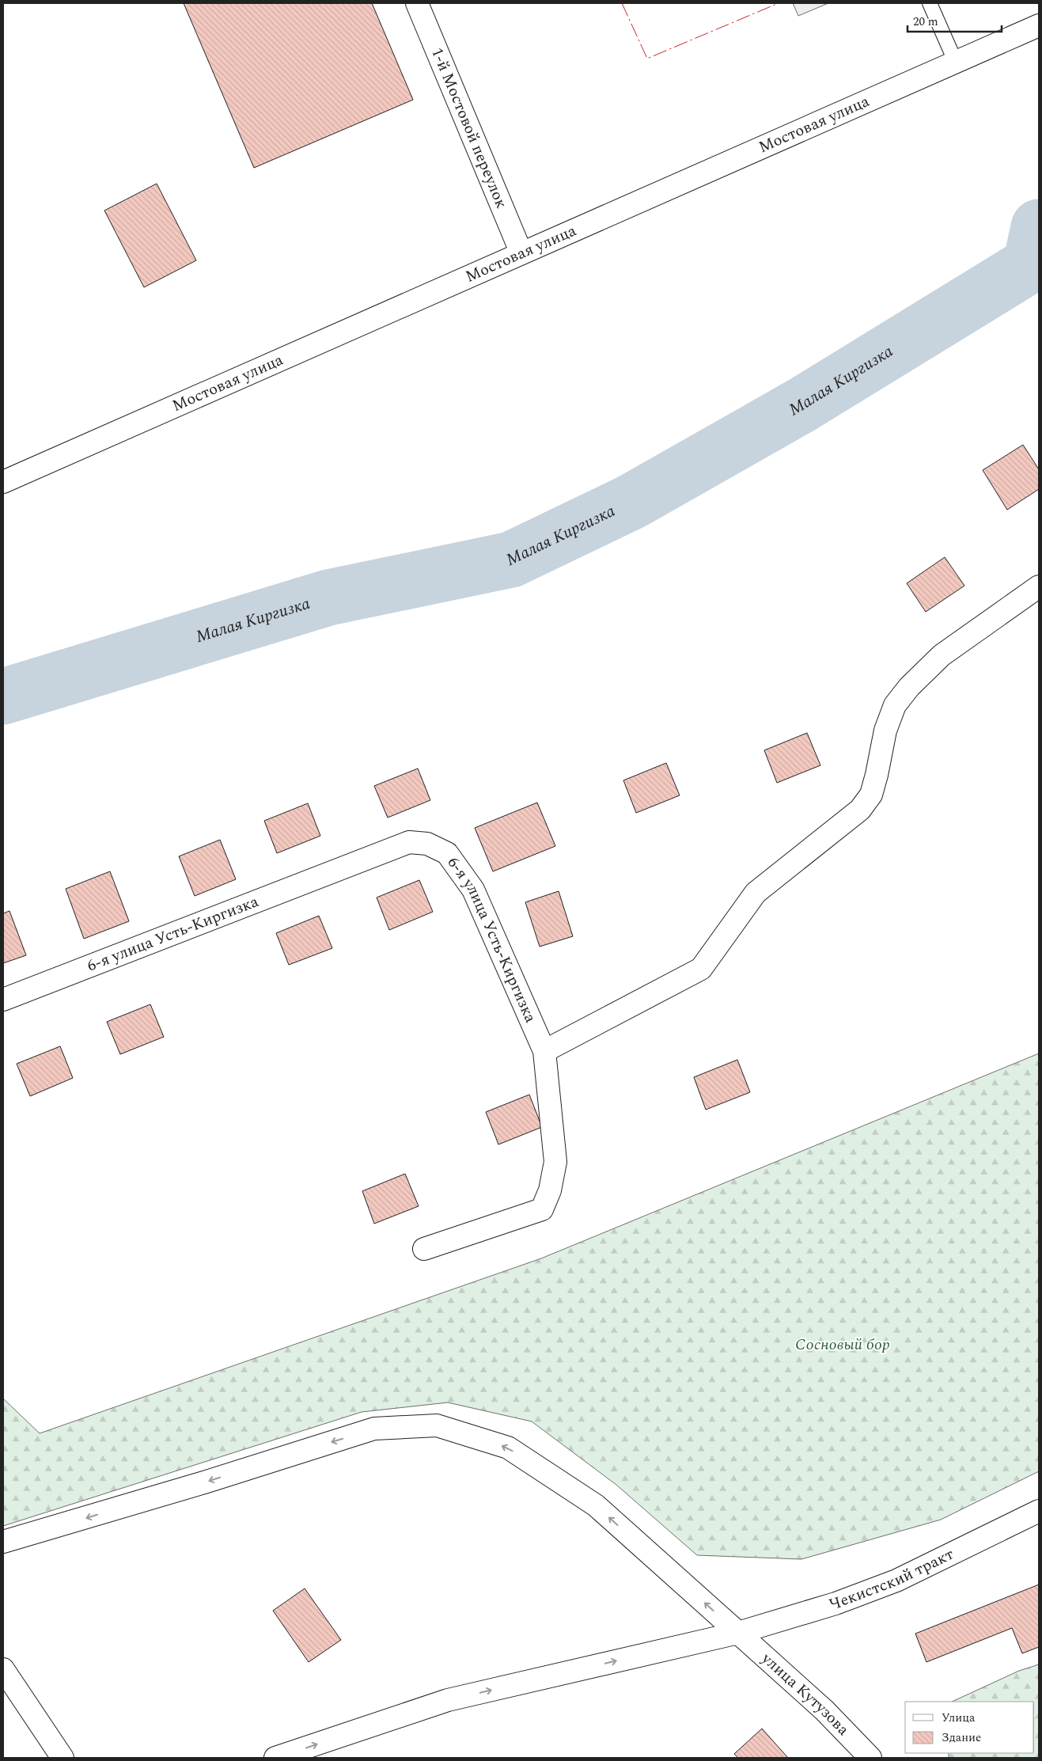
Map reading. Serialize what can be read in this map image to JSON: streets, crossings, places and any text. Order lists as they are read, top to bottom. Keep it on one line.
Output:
{"streets":{"street":["Мостовая улица","1-й Мостовой переулок","6-я улица Усть-Киргизка","Чекистский тракт","улица Кутузова"]},"crossings":[["Мостовая улица","1-й Мостовой переулок"],["Чекистский тракт","улица Кутузова"]],"one_way":["Чекистский тракт","улица Кутузова"],"water":["Малая Киргизка"],"parks":["Сосновый бор"],"legend":["Улица","Здание"],"scale_bar":"20 m"}
